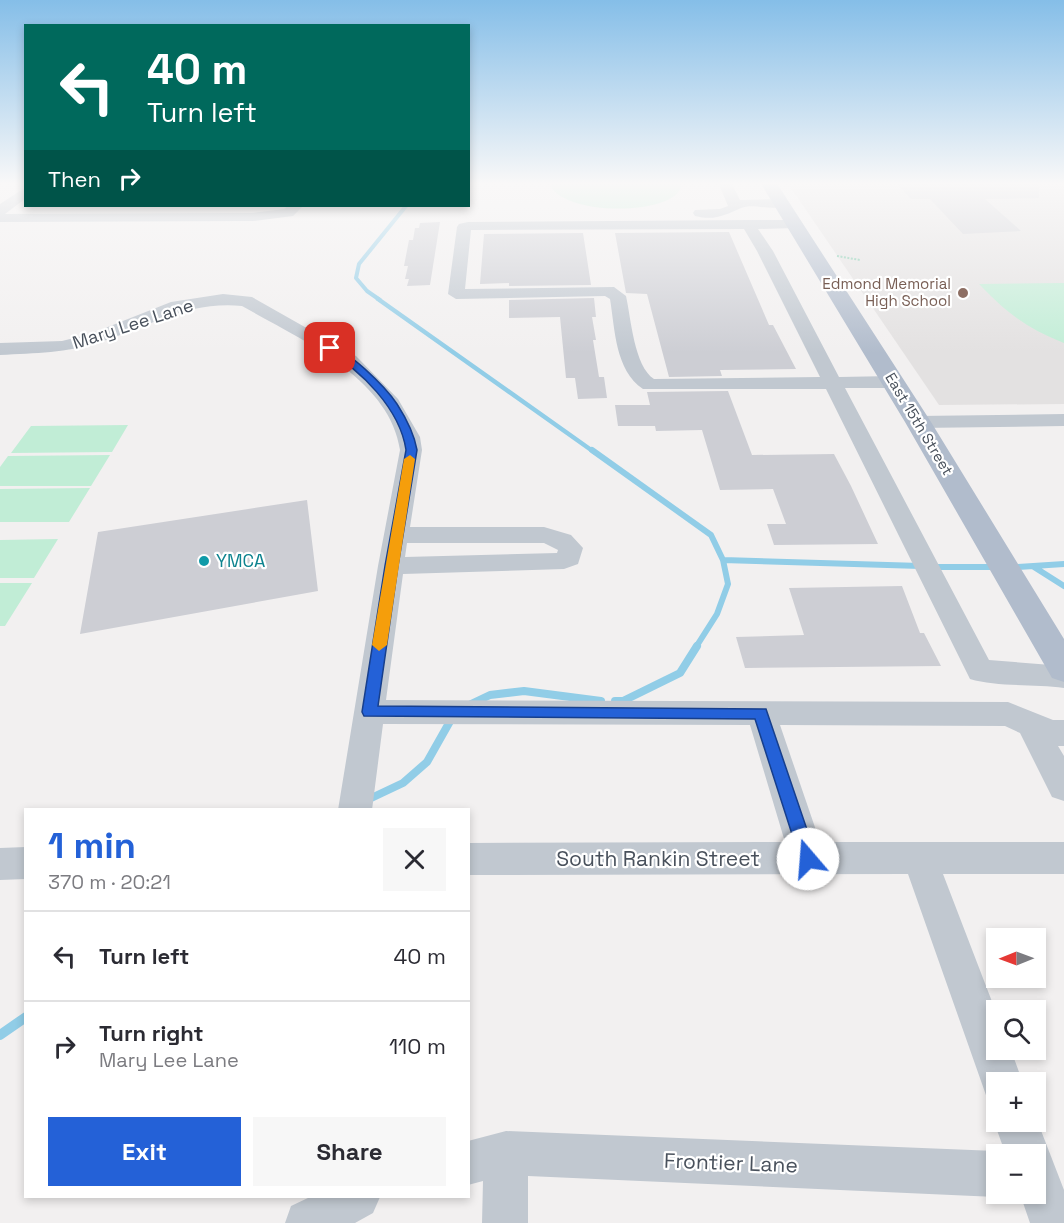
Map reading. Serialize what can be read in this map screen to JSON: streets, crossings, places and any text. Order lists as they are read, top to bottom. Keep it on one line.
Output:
{"streets":{"main road":["East 15th Street"],"street":["Mary Lee Lane","South Rankin Street","Frontier Lane"]},"places":["Edmond Memorial High School","YMCA"],"north":"left","page":{"turn":["40 m","Turn left"],"then":"Then","heading":["1 min","370 m · 20:21"],"list":[{"name":"Turn left","value":"40 m"},{"name":"Turn right","note":"Mary Lee Lane","value":"110 m"}],"map_buttons":["+","−"],"buttons":["Exit","Share"]}}
